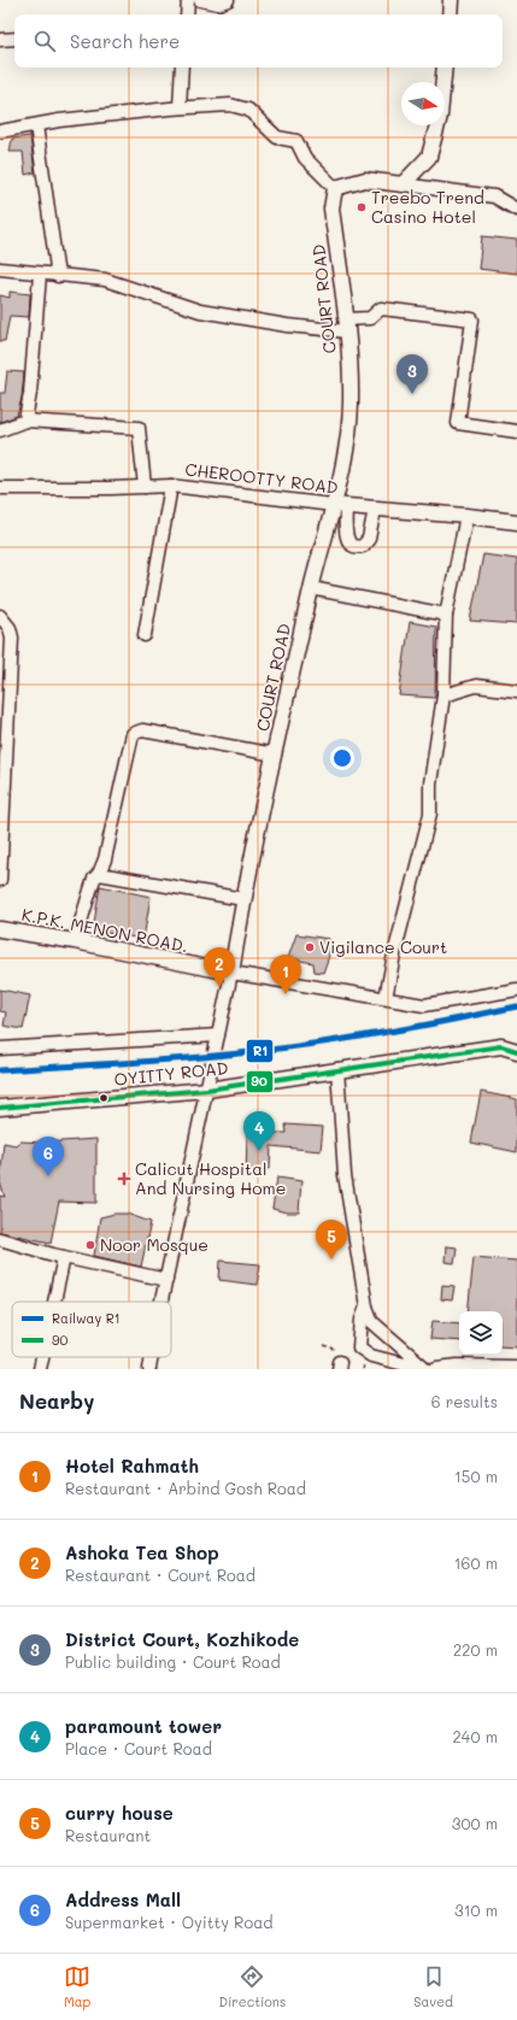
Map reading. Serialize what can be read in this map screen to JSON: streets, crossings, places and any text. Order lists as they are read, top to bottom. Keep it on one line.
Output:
{"streets":{"main road":["COURT ROAD","CHEROOTTY ROAD","K.P.K. MENON ROAD.","OYITTY ROAD"]},"crossings":[["COURT ROAD","CHEROOTTY ROAD"],["COURT ROAD","K.P.K. MENON ROAD."],["COURT ROAD","OYITTY ROAD"]],"places":{"other":["Treebo Trend Casino Hotel","Vigilance Court","Noor Mosque"],"health":["Calicut Hospital And Nursing Home"]},"lines":["rail line R1","transit line 90"],"legend":["Railway R1","90"],"north":"right","page":{"search":"Search here","pins":["3","2","1","4","6","5"],"heading":["Nearby","6 results"],"list":[{"mark":"1","name":"Hotel Rahmath","note":"Restaurant · Arbind Gosh Road","value":"150 m"},{"mark":"2","name":"Ashoka Tea Shop","note":"Restaurant · Court Road","value":"160 m"},{"mark":"3","name":"District Court, Kozhikode","note":"Public building · Court Road","value":"220 m"},{"mark":"4","name":"paramount tower","note":"Place · Court Road","value":"240 m"},{"mark":"5","name":"curry house","note":"Restaurant","value":"300 m"},{"mark":"6","name":"Address Mall","note":"Supermarket · Oyitty Road","value":"310 m"}],"nav":["Map","Directions","Saved"]}}
